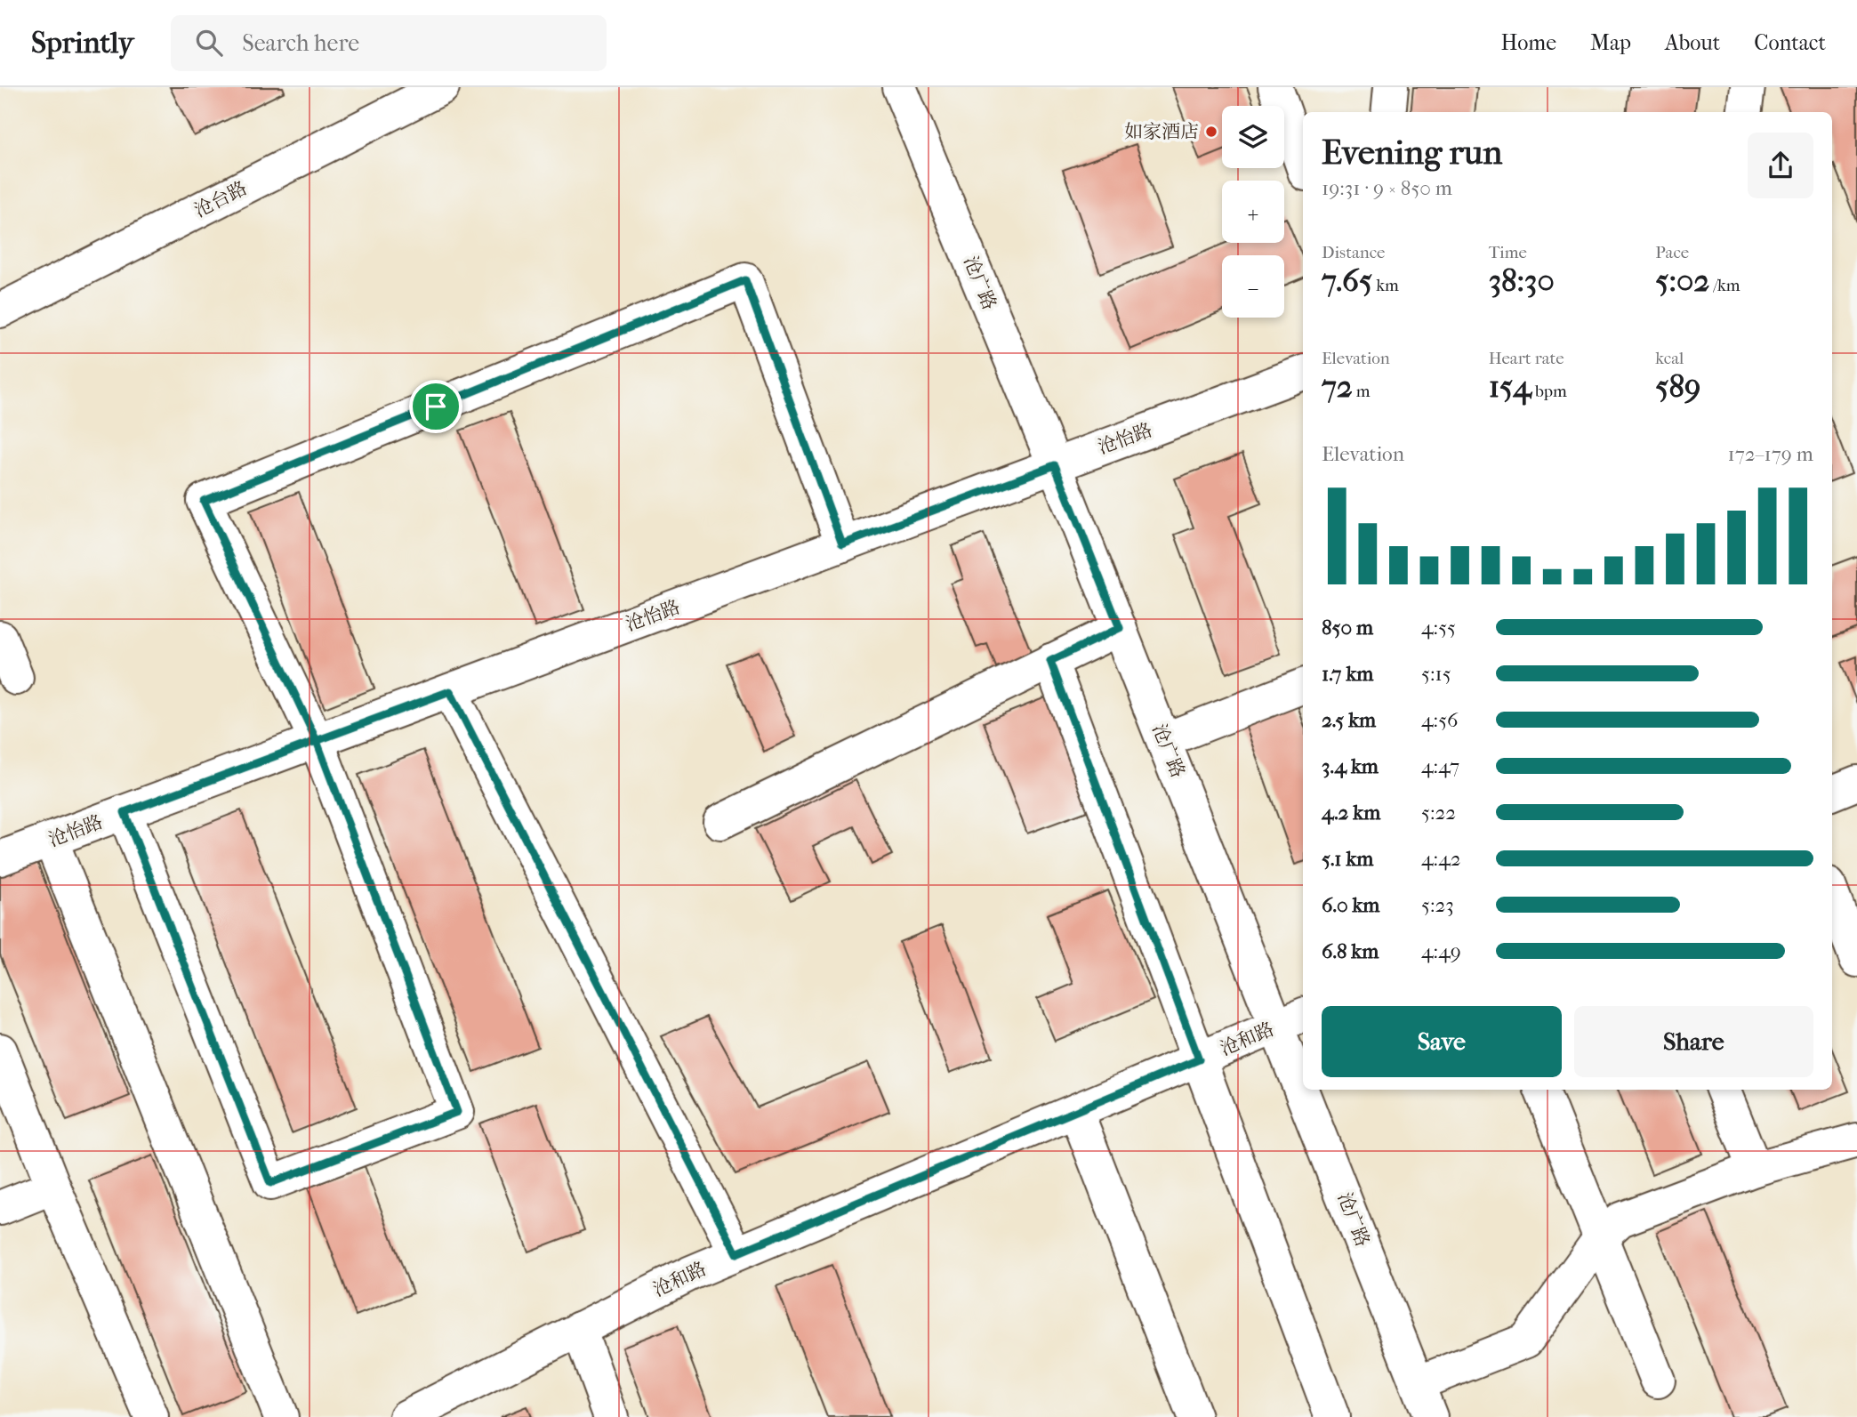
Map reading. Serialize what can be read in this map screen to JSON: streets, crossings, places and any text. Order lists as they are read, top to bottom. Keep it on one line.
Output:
{"streets":{"street":["沧台路","沧广路","沧怡路","沧和路"]},"crossings":[["沧广路","沧怡路"],["沧广路","沧和路"]],"places":["如家酒店"],"page":{"header":"Sprintly","search":"Search here","nav":["Home","Map","About","Contact"],"map_buttons":["+","−"],"heading":["Evening run","19:31 · 9 × 850 m"],"stats":[["Distance","7.65 km"],["Time","38:30"],["Pace","5:02 /km"],["Elevation","72 m"],["Heart rate","154 bpm"],["kcal","589"]],"chart":["Elevation","172–179 m"],"list":[{"name":"850 m","note":"4:55"},{"name":"1.7 km","note":"5:15"},{"name":"2.5 km","note":"4:56"},{"name":"3.4 km","note":"4:47"},{"name":"4.2 km","note":"5:22"},{"name":"5.1 km","note":"4:42"},{"name":"6.0 km","note":"5:23"},{"name":"6.8 km","note":"4:49"}],"buttons":["Save","Share"]}}
